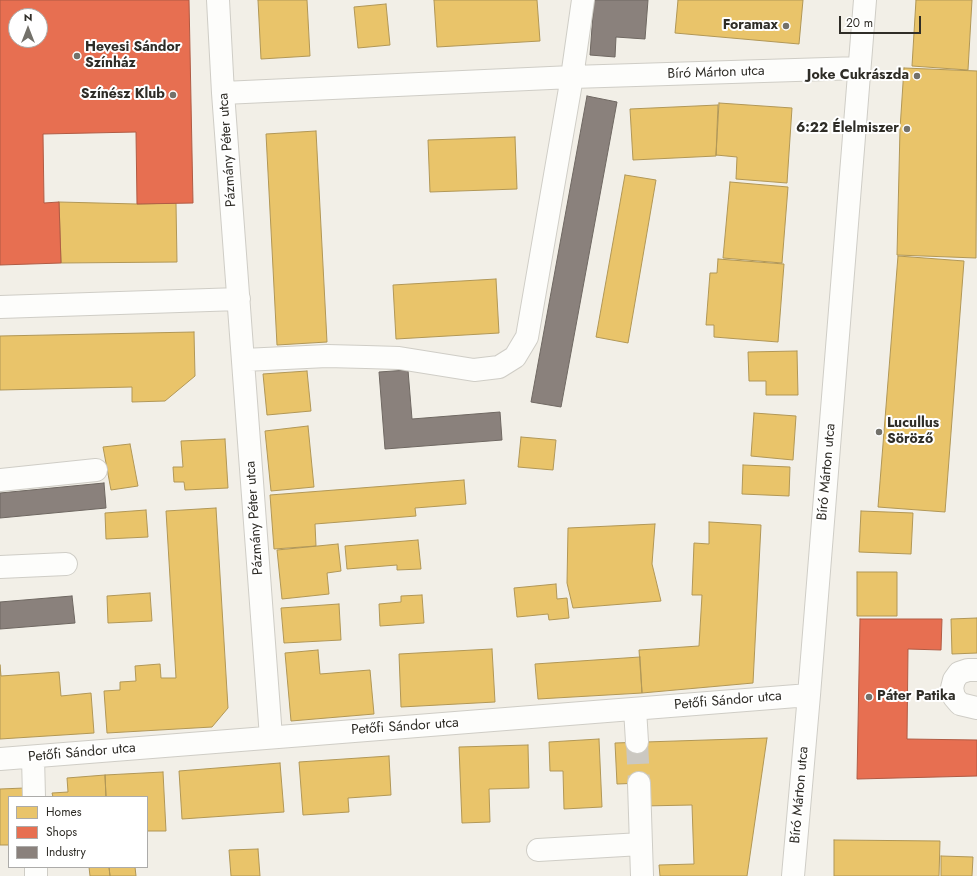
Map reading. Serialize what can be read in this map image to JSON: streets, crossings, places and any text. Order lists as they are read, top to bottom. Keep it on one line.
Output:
{"streets":{"street":["Bíró Márton utca","Pázmány Péter utca","Petőfi Sándor utca"]},"crossings":[["Bíró Márton utca","Pázmány Péter utca"],["Bíró Márton utca","Petőfi Sándor utca"],["Pázmány Péter utca","Petőfi Sándor utca"]],"places":["Foramax","Hevesi Sándor Színház","Joke Cukrászda","Színész Klub","6:22 Élelmiszer","Lucullus Söröző","Páter Patika"],"legend":["Homes","Shops","Industry"],"scale_bar":"20 m","north":"top"}
